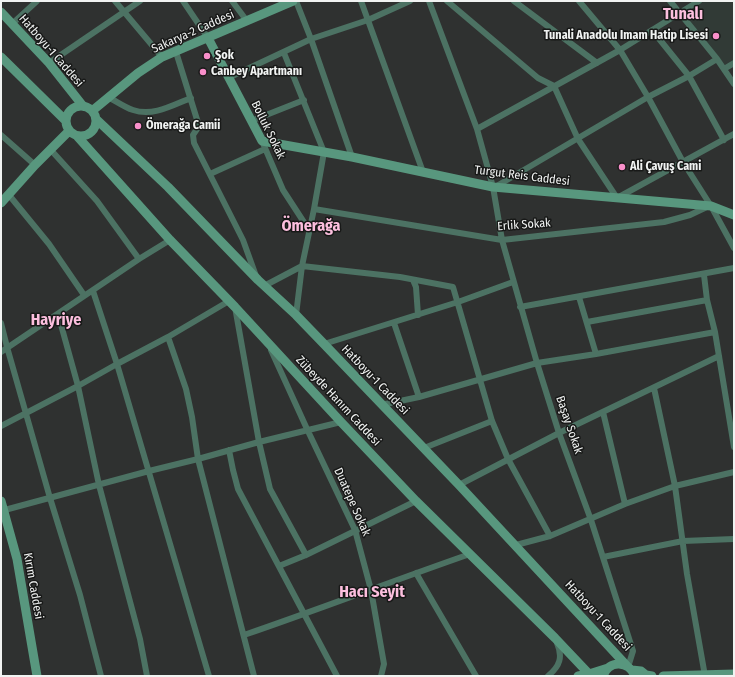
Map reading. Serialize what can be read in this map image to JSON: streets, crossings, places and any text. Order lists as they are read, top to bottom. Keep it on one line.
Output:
{"streets":{"main road":["Sakarya-2 Caddesi","Hatboyu-1 Caddesi","Bolluk Sokak","Turgut Reis Caddesi","Zübeyde Hanım Caddesi","Kırım Caddesi"],"street":["Erlik Sokak","Başay Sokak","Duatepe Sokak"]},"crossings":[["Sakarya-2 Caddesi","Hatboyu-1 Caddesi"],["Sakarya-2 Caddesi","Bolluk Sokak"],["Sakarya-2 Caddesi","Zübeyde Hanım Caddesi"],["Hatboyu-1 Caddesi","Zübeyde Hanım Caddesi"],["Hatboyu-1 Caddesi","Başay Sokak"],["Bolluk Sokak","Turgut Reis Caddesi"],["Turgut Reis Caddesi","Erlik Sokak"],["Turgut Reis Caddesi","Başay Sokak"],["Erlik Sokak","Başay Sokak"],["Zübeyde Hanım Caddesi","Duatepe Sokak"]],"districts":["Tunalı","Ömerağa","Hayriye","Hacı Seyit"],"places":["Tunali Anadolu Imam Hatip Lisesi","Şok","Canbey Apartmanı","Ömerağa Camii","Ali Çavuş Cami"]}
